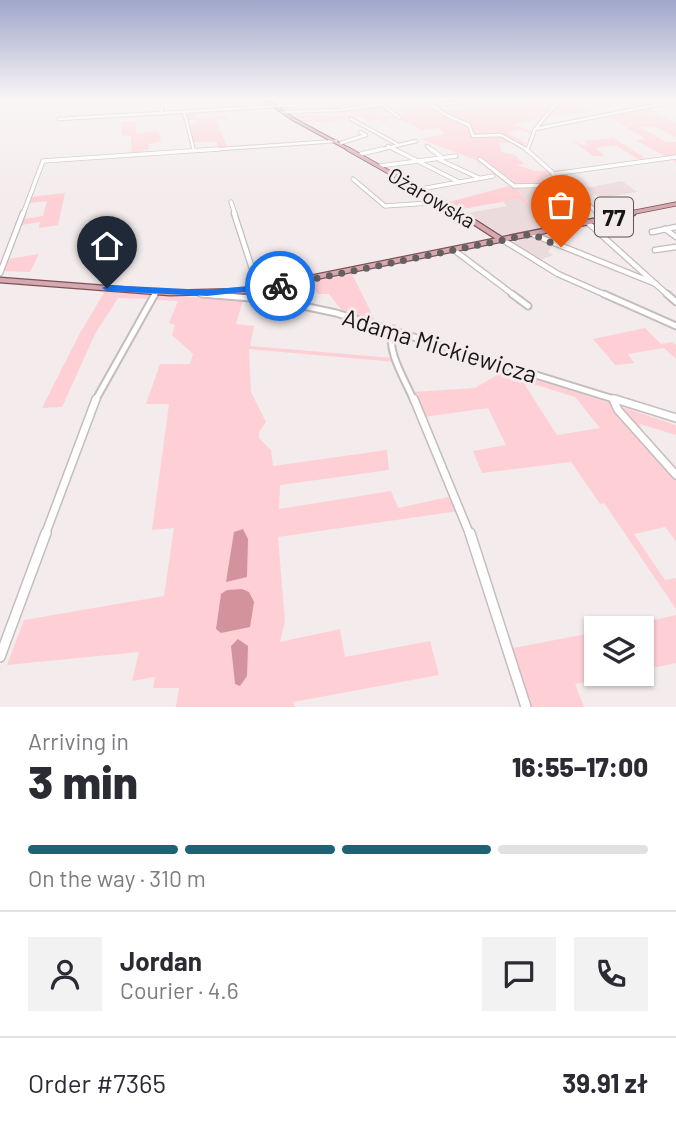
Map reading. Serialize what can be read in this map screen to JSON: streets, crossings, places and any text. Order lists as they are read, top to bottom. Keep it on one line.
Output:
{"streets":{"main road":["Ożarowska","77","Adama Mickiewicza"]},"crossings":[["Ożarowska","77"],["77","Adama Mickiewicza"]],"page":{"heading":["3 min","Arriving in","16:55–17:00"],"panel":["Jordan","Courier · 4.6","Order #7365","39.91 zł"],"bar":"On the way · 310 m"}}
